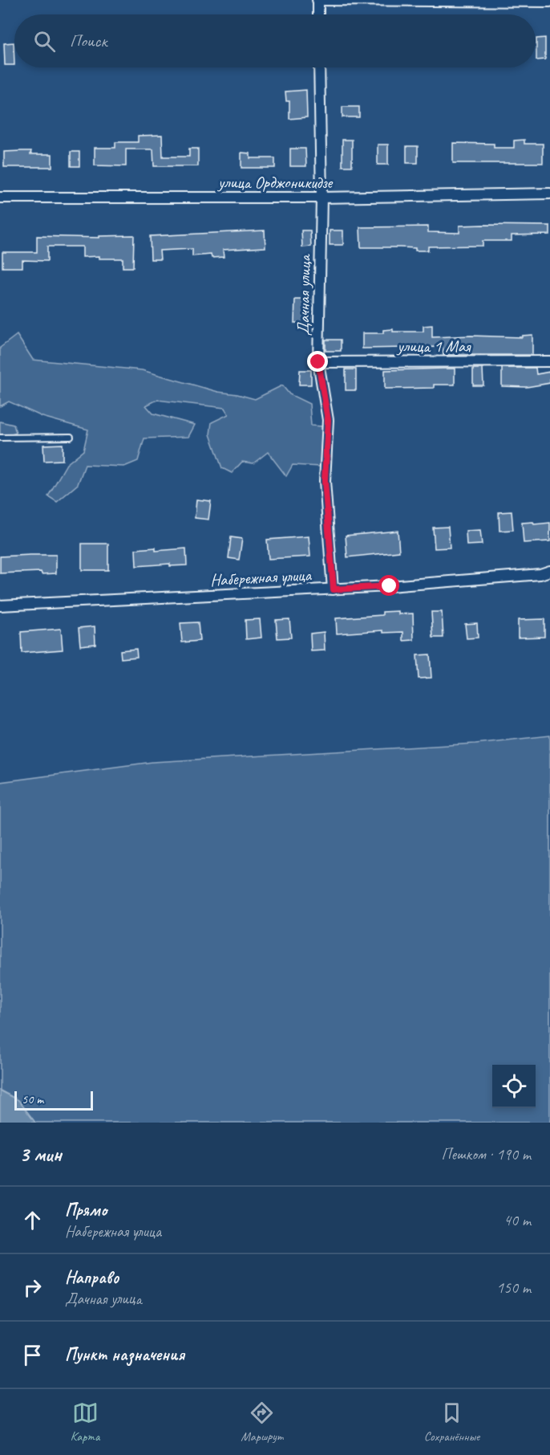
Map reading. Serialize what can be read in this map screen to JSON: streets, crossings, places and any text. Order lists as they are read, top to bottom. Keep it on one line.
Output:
{"streets":{"street":["улица Орджоникидзе","Дачная улица","улица 1 Мая","Набережная улица"]},"crossings":[["улица Орджоникидзе","Дачная улица"],["Дачная улица","улица 1 Мая"],["Дачная улица","Набережная улица"]],"scale_bar":"50 m","page":{"search":"Поиск","scale":"50 m","heading":["3 мин","Пешком · 190 m"],"list":[["Прямо","Набережная улица","40 m"],["Направо","Дачная улица","150 m"],"Пункт назначения"],"nav":["Карта","Маршрут","Сохранённые"]}}
